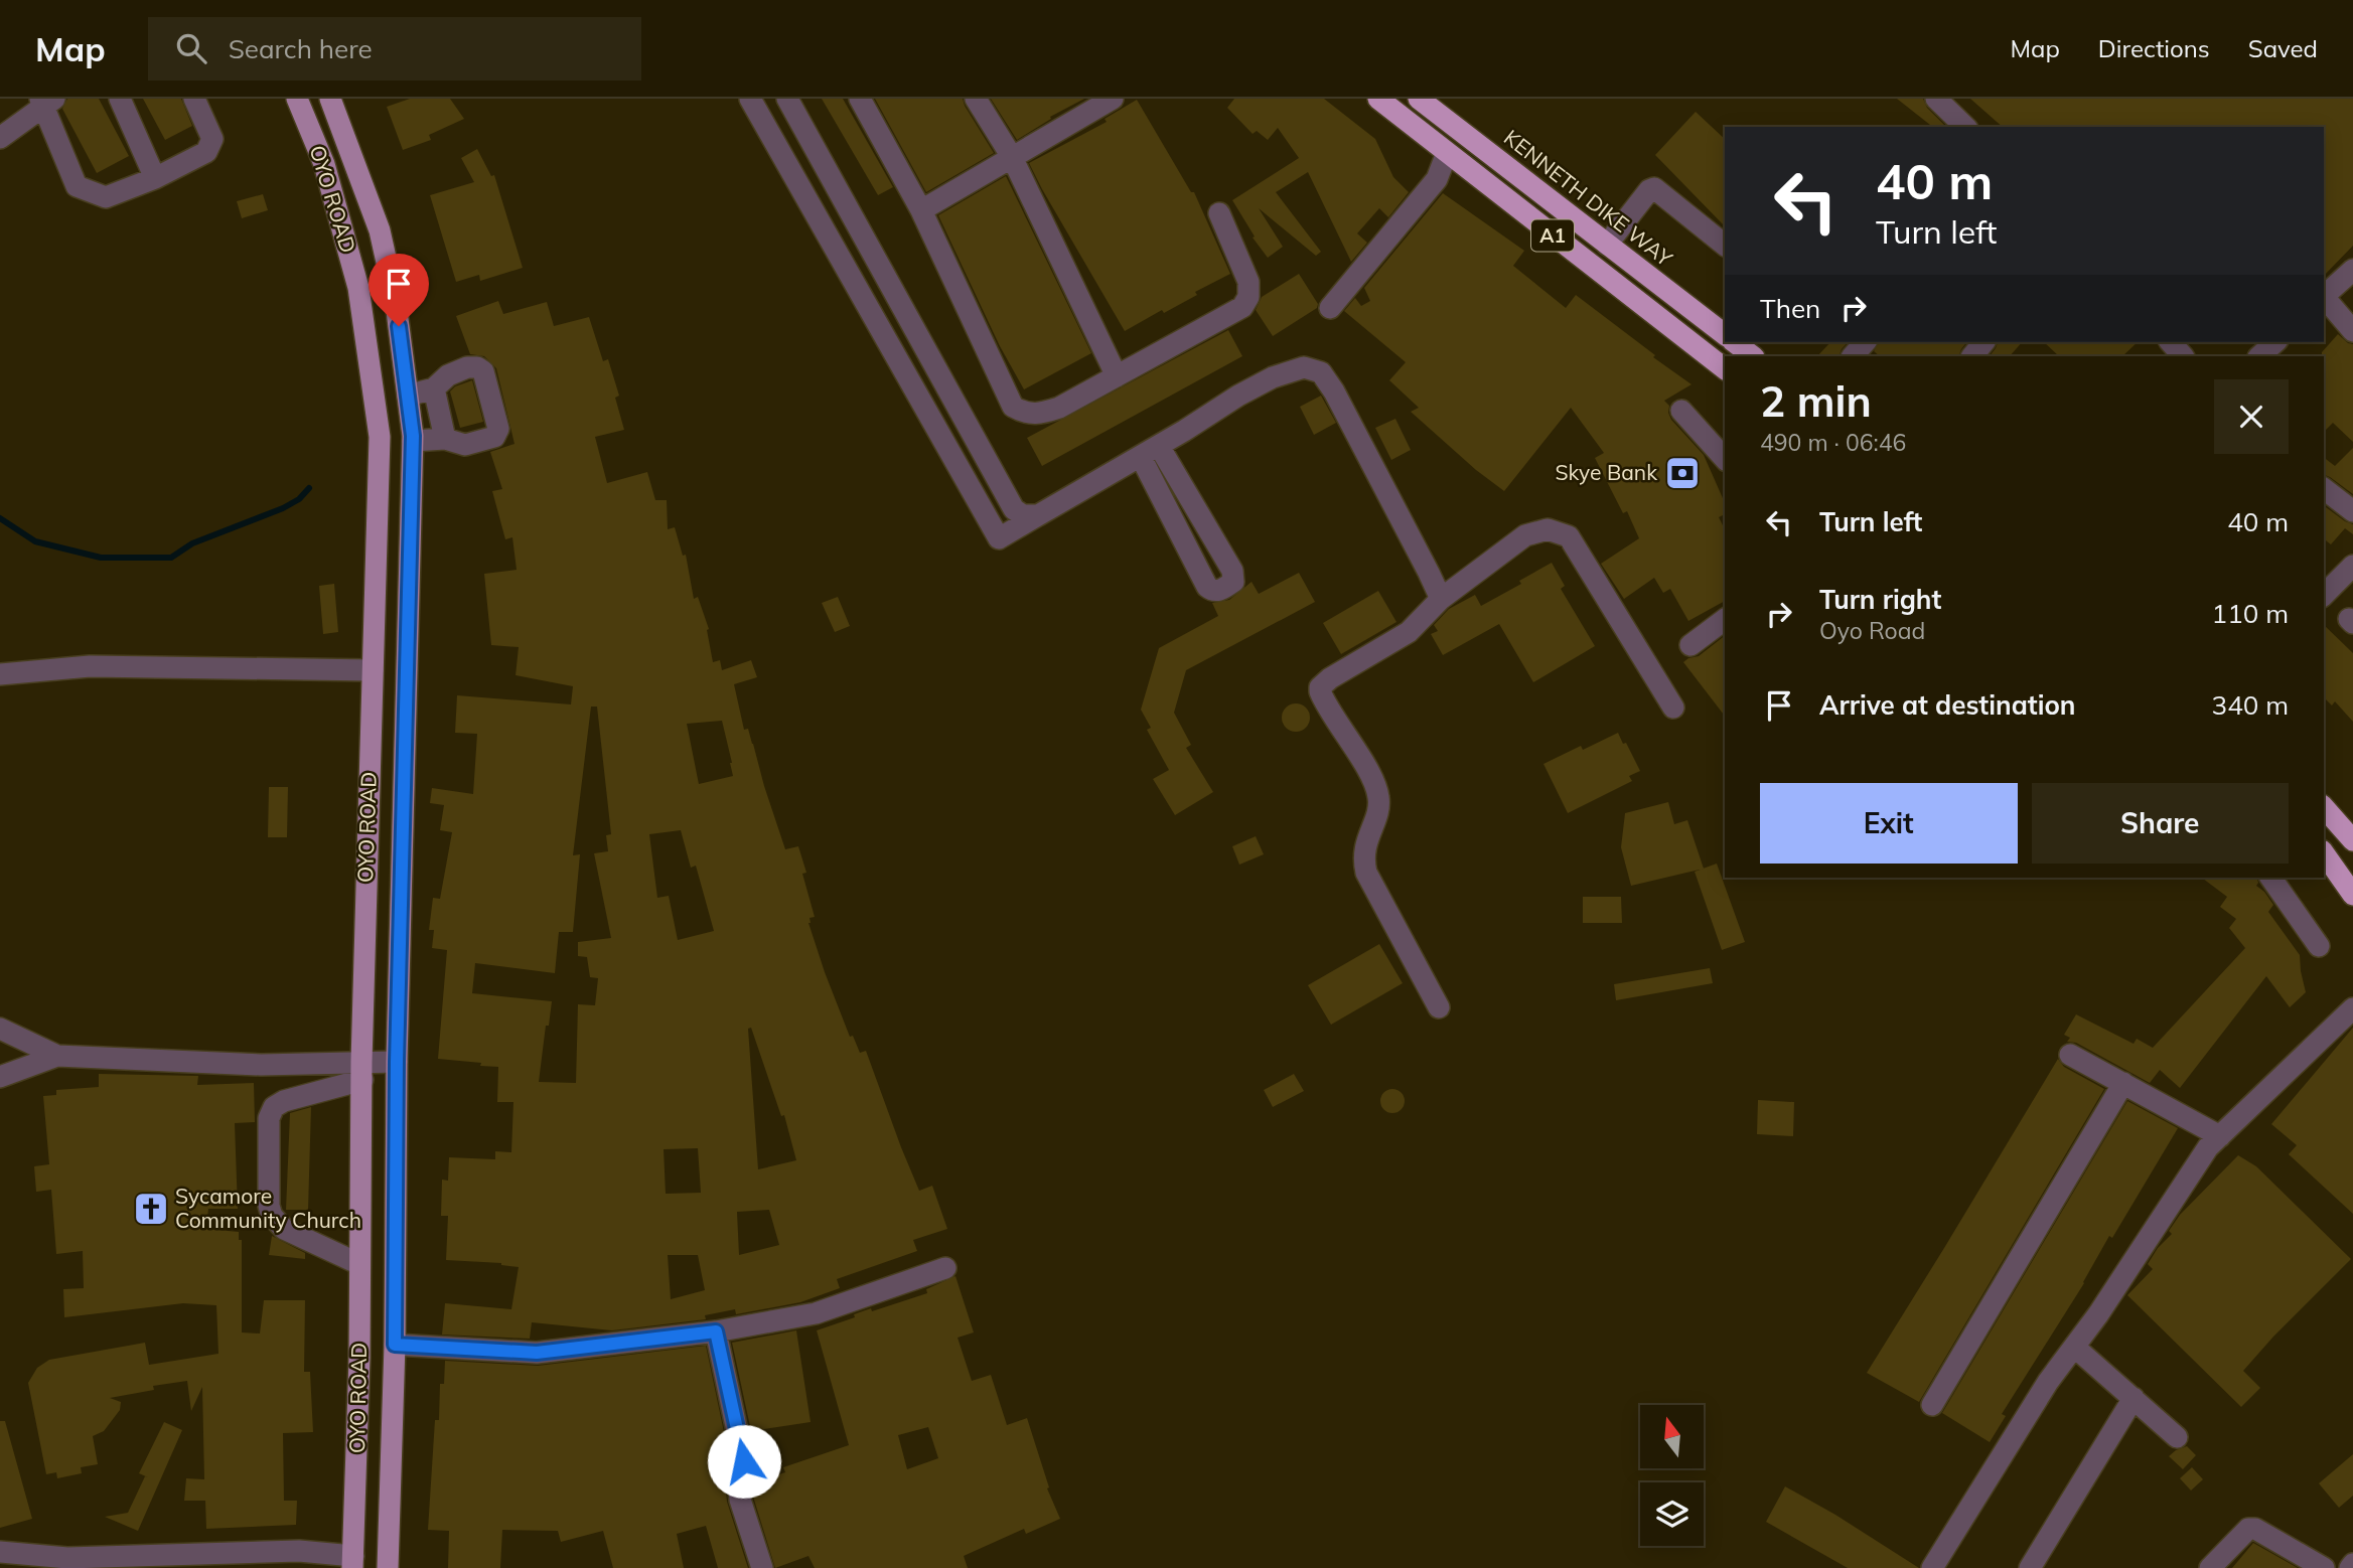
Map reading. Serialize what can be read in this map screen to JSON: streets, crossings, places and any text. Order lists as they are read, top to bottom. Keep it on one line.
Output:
{"streets":{"highway":["KENNETH DIKE WAY","A1"],"main road":["OYO ROAD"]},"places":{"bank":["Skye Bank"],"church":["Sycamore Community Church"]},"north":"top","page":{"header":"Map","search":"Search here","nav":["Map","Directions","Saved"],"turn":["40 m","Turn left"],"then":"Then","heading":["2 min","490 m · 06:46"],"list":[{"name":"Turn left","value":"40 m"},{"name":"Turn right","note":"Oyo Road","value":"110 m"},{"name":"Arrive at destination","value":"340 m"}],"buttons":["Exit","Share"]}}
